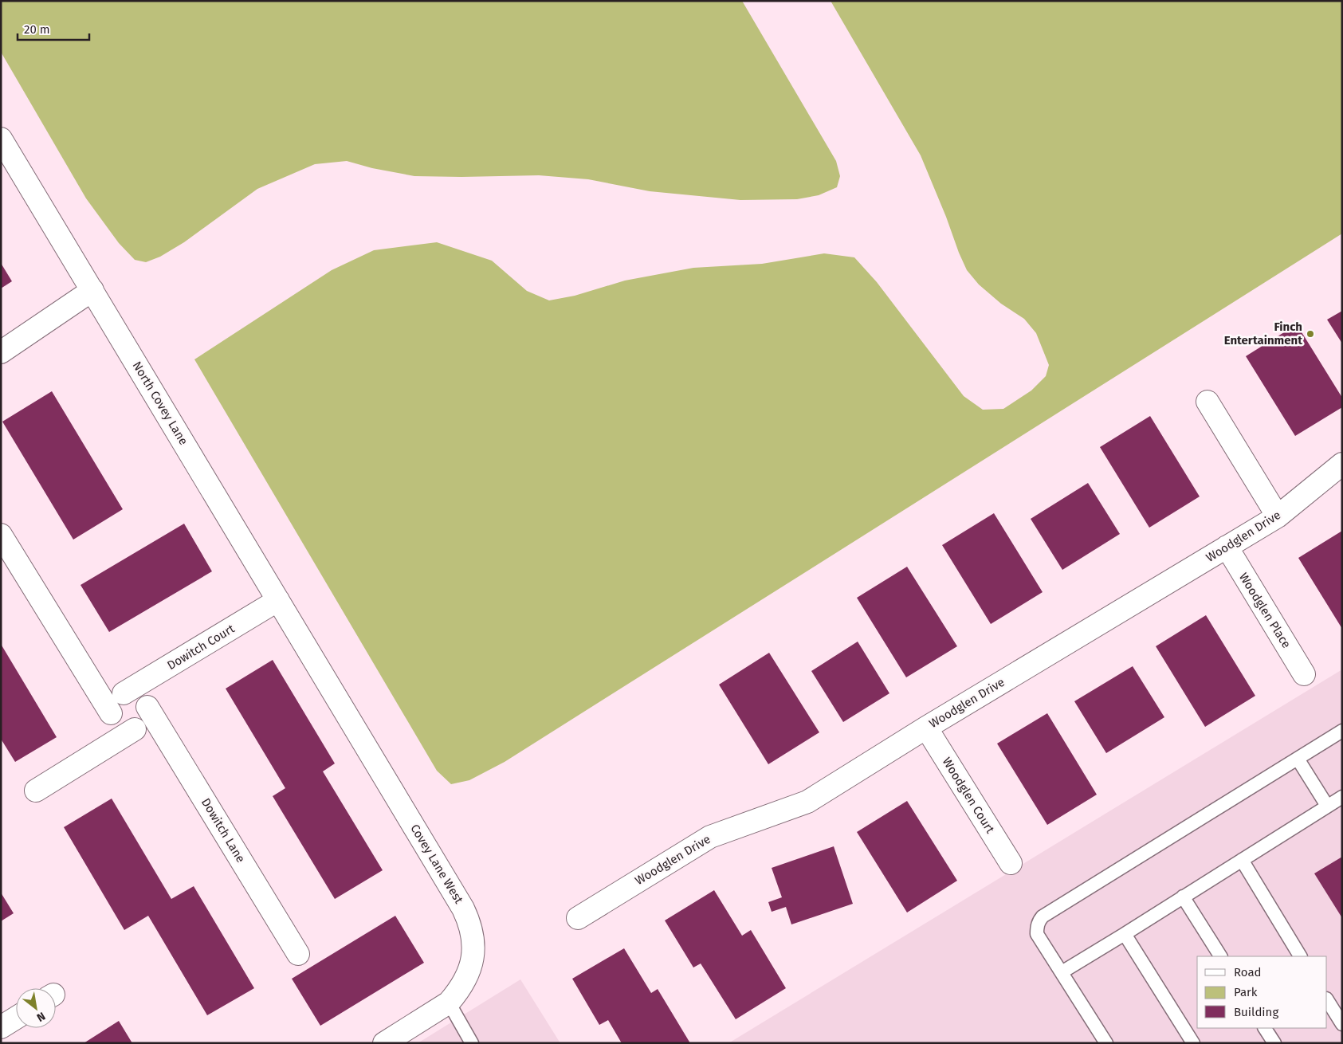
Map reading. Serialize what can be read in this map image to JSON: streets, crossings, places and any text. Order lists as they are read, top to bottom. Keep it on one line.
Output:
{"streets":{"street":["North Covey Lane","Woodglen Drive","Woodglen Place","Dowitch Court","Woodglen Court","Dowitch Lane","Covey Lane West"]},"crossings":[["North Covey Lane","Dowitch Court"],["North Covey Lane","Covey Lane West"],["Woodglen Drive","Woodglen Place"],["Woodglen Drive","Woodglen Court"],["Dowitch Court","Dowitch Lane"]],"places":["Finch Entertainment"],"legend":["Road","Park","Building"],"scale_bar":"20 m","north":"bottom right"}
